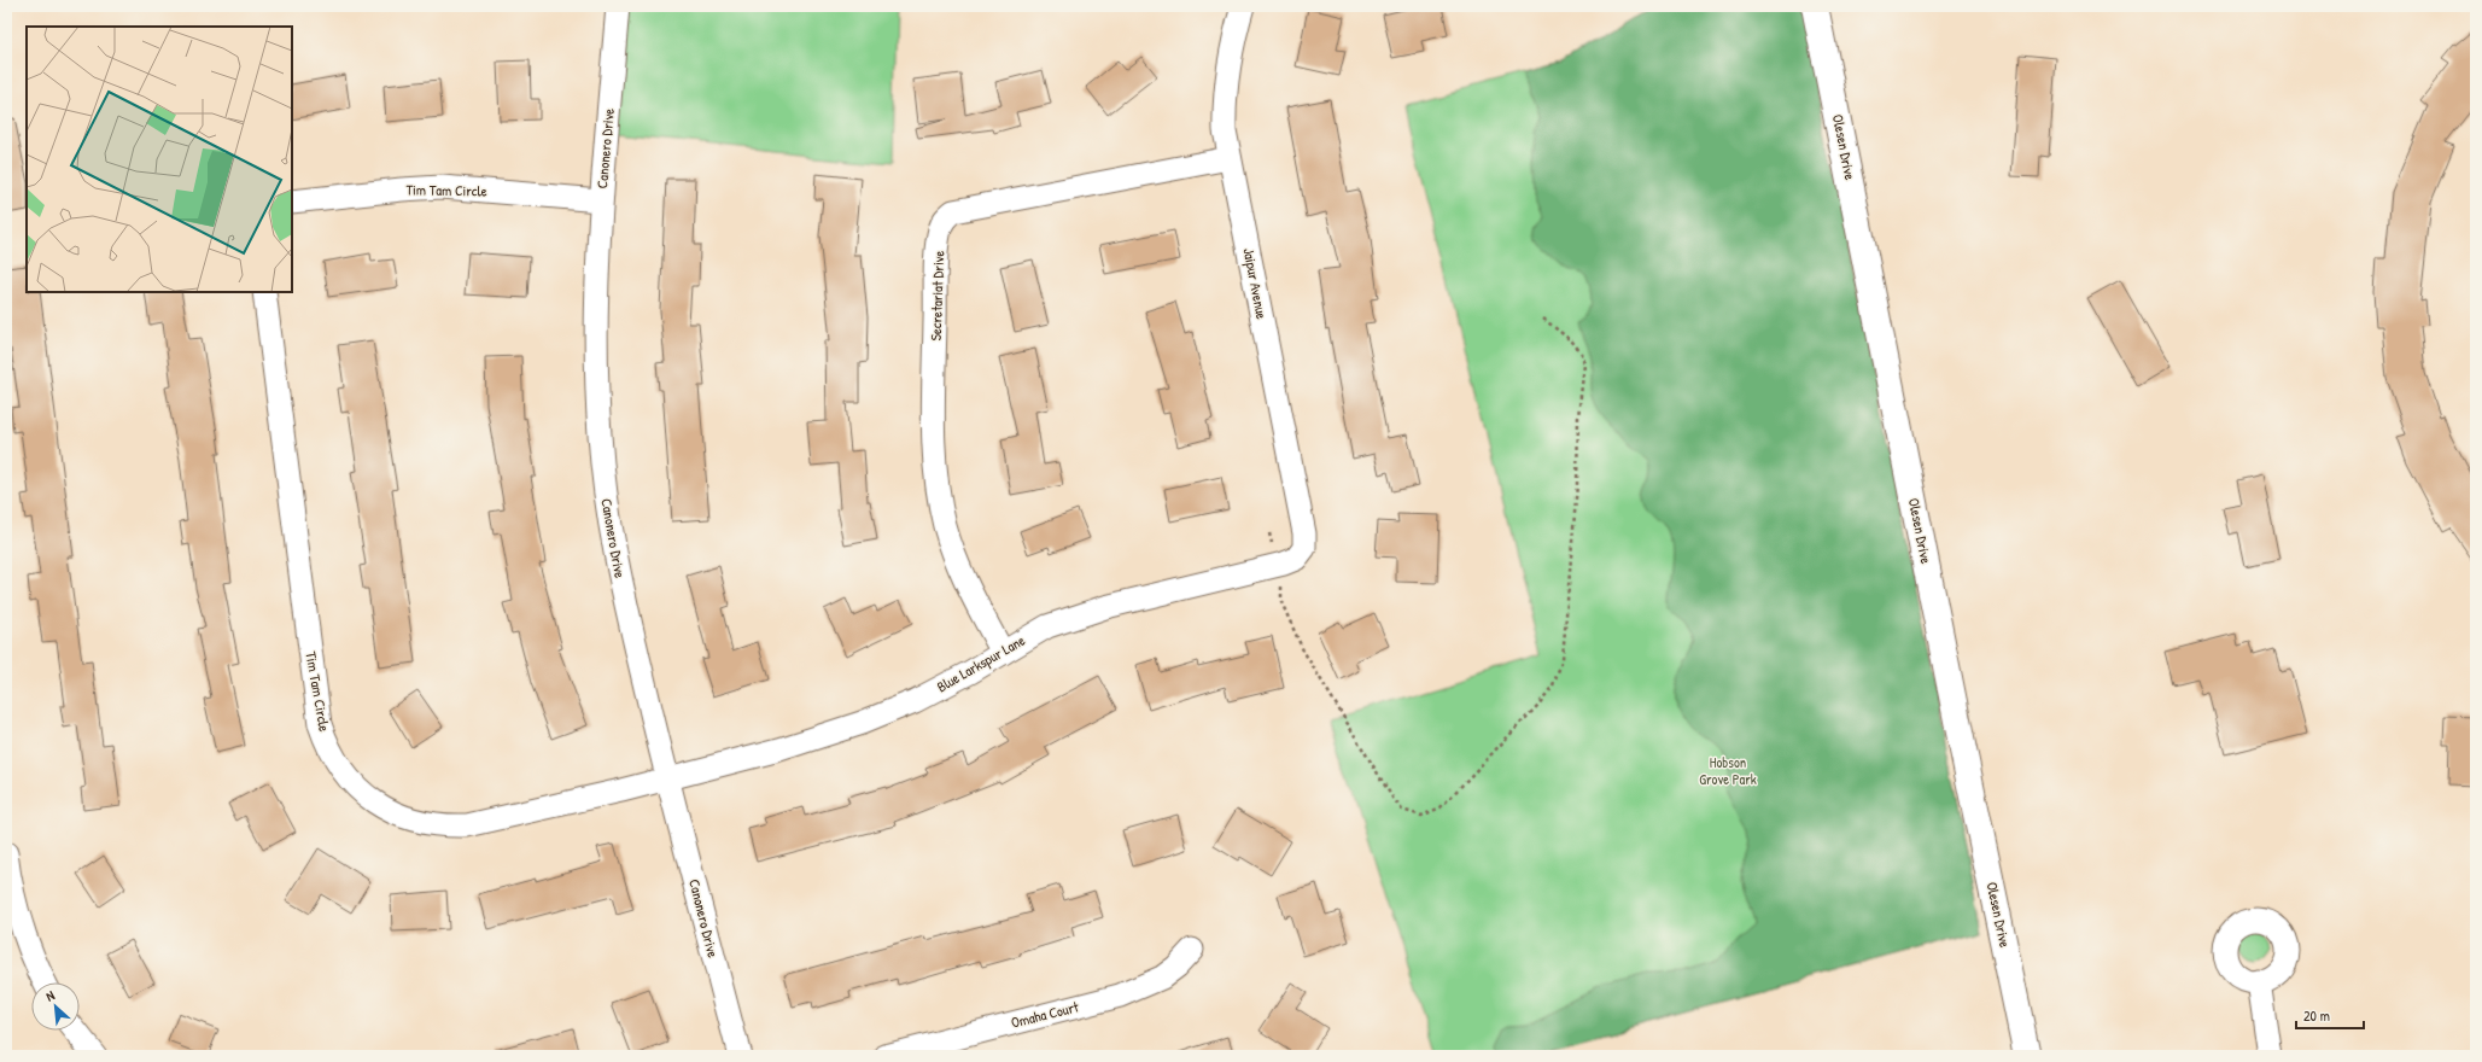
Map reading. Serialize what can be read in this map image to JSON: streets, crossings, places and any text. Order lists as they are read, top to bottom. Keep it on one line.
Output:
{"streets":{"street":["Olesen Drive","Canonero Drive","Tim Tam Circle","Jaipur Avenue","Secretariat Drive","Blue Larkspur Lane","Omaha Court"]},"crossings":[["Canonero Drive","Tim Tam Circle"],["Canonero Drive","Blue Larkspur Lane"],["Tim Tam Circle","Blue Larkspur Lane"],["Jaipur Avenue","Secretariat Drive"],["Jaipur Avenue","Blue Larkspur Lane"],["Secretariat Drive","Blue Larkspur Lane"]],"parks":["Hobson Grove Park"],"scale_bar":"20 m","north":"top left"}
